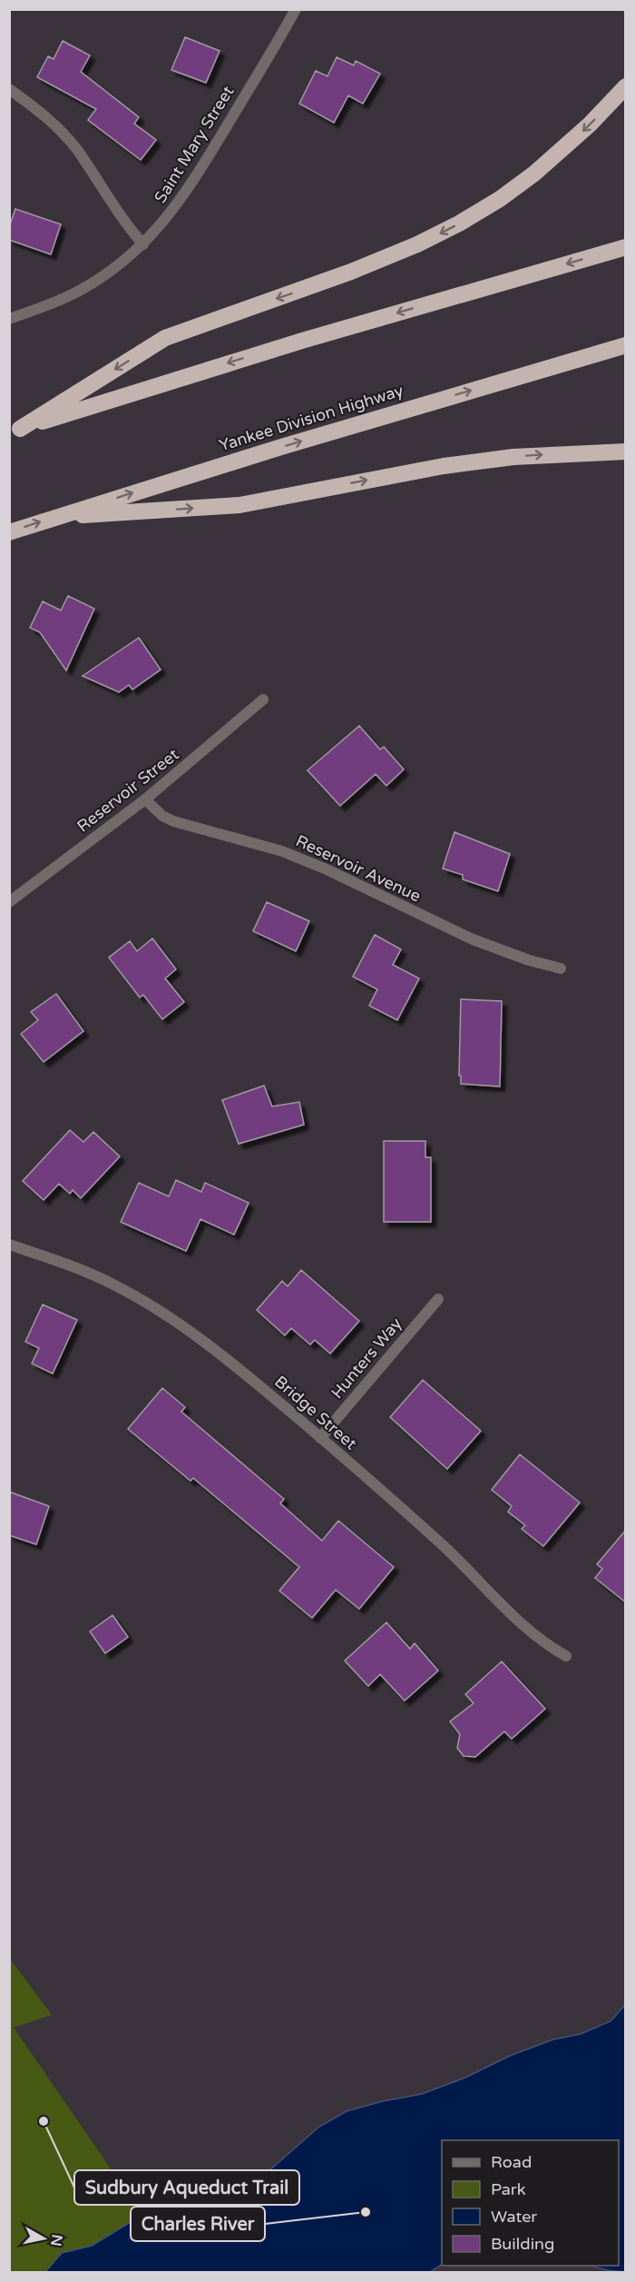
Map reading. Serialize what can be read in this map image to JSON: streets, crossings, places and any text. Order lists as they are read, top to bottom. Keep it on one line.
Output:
{"streets":{"highway":["Yankee Division Highway"],"street":["Saint Mary Street","Reservoir Street","Reservoir Avenue","Hunters Way","Bridge Street"]},"crossings":[["Reservoir Street","Reservoir Avenue"],["Hunters Way","Bridge Street"]],"places":["Sudbury Aqueduct Trail","Charles River"],"legend":["Road","Park","Water","Building"],"north":"right"}
